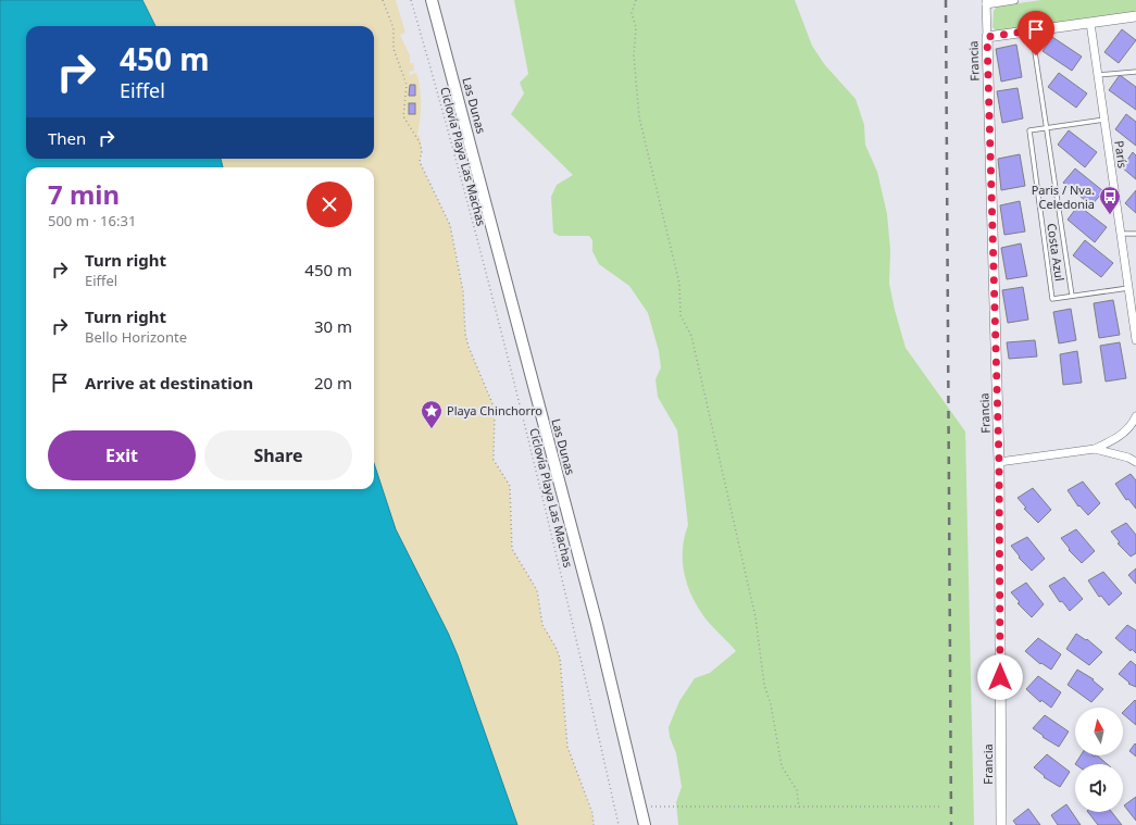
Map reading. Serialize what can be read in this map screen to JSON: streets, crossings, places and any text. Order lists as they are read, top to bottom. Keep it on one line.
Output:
{"streets":{"main road":["Las Dunas"],"street":["Francia","París"],"lane":["Costa Azul"],"path":["Ciclovía Playa Las Machas"]},"places":{"bus stop":["Paris / Nva. Celedonia"],"place":["Playa Chinchorro"]},"north":"top","page":{"turn":["450 m","Eiffel"],"then":"Then","heading":["7 min","500 m · 16:31"],"list":[{"name":"Turn right","note":"Eiffel","value":"450 m"},{"name":"Turn right","note":"Bello Horizonte","value":"30 m"},{"name":"Arrive at destination","value":"20 m"}],"buttons":["Exit","Share"]}}
